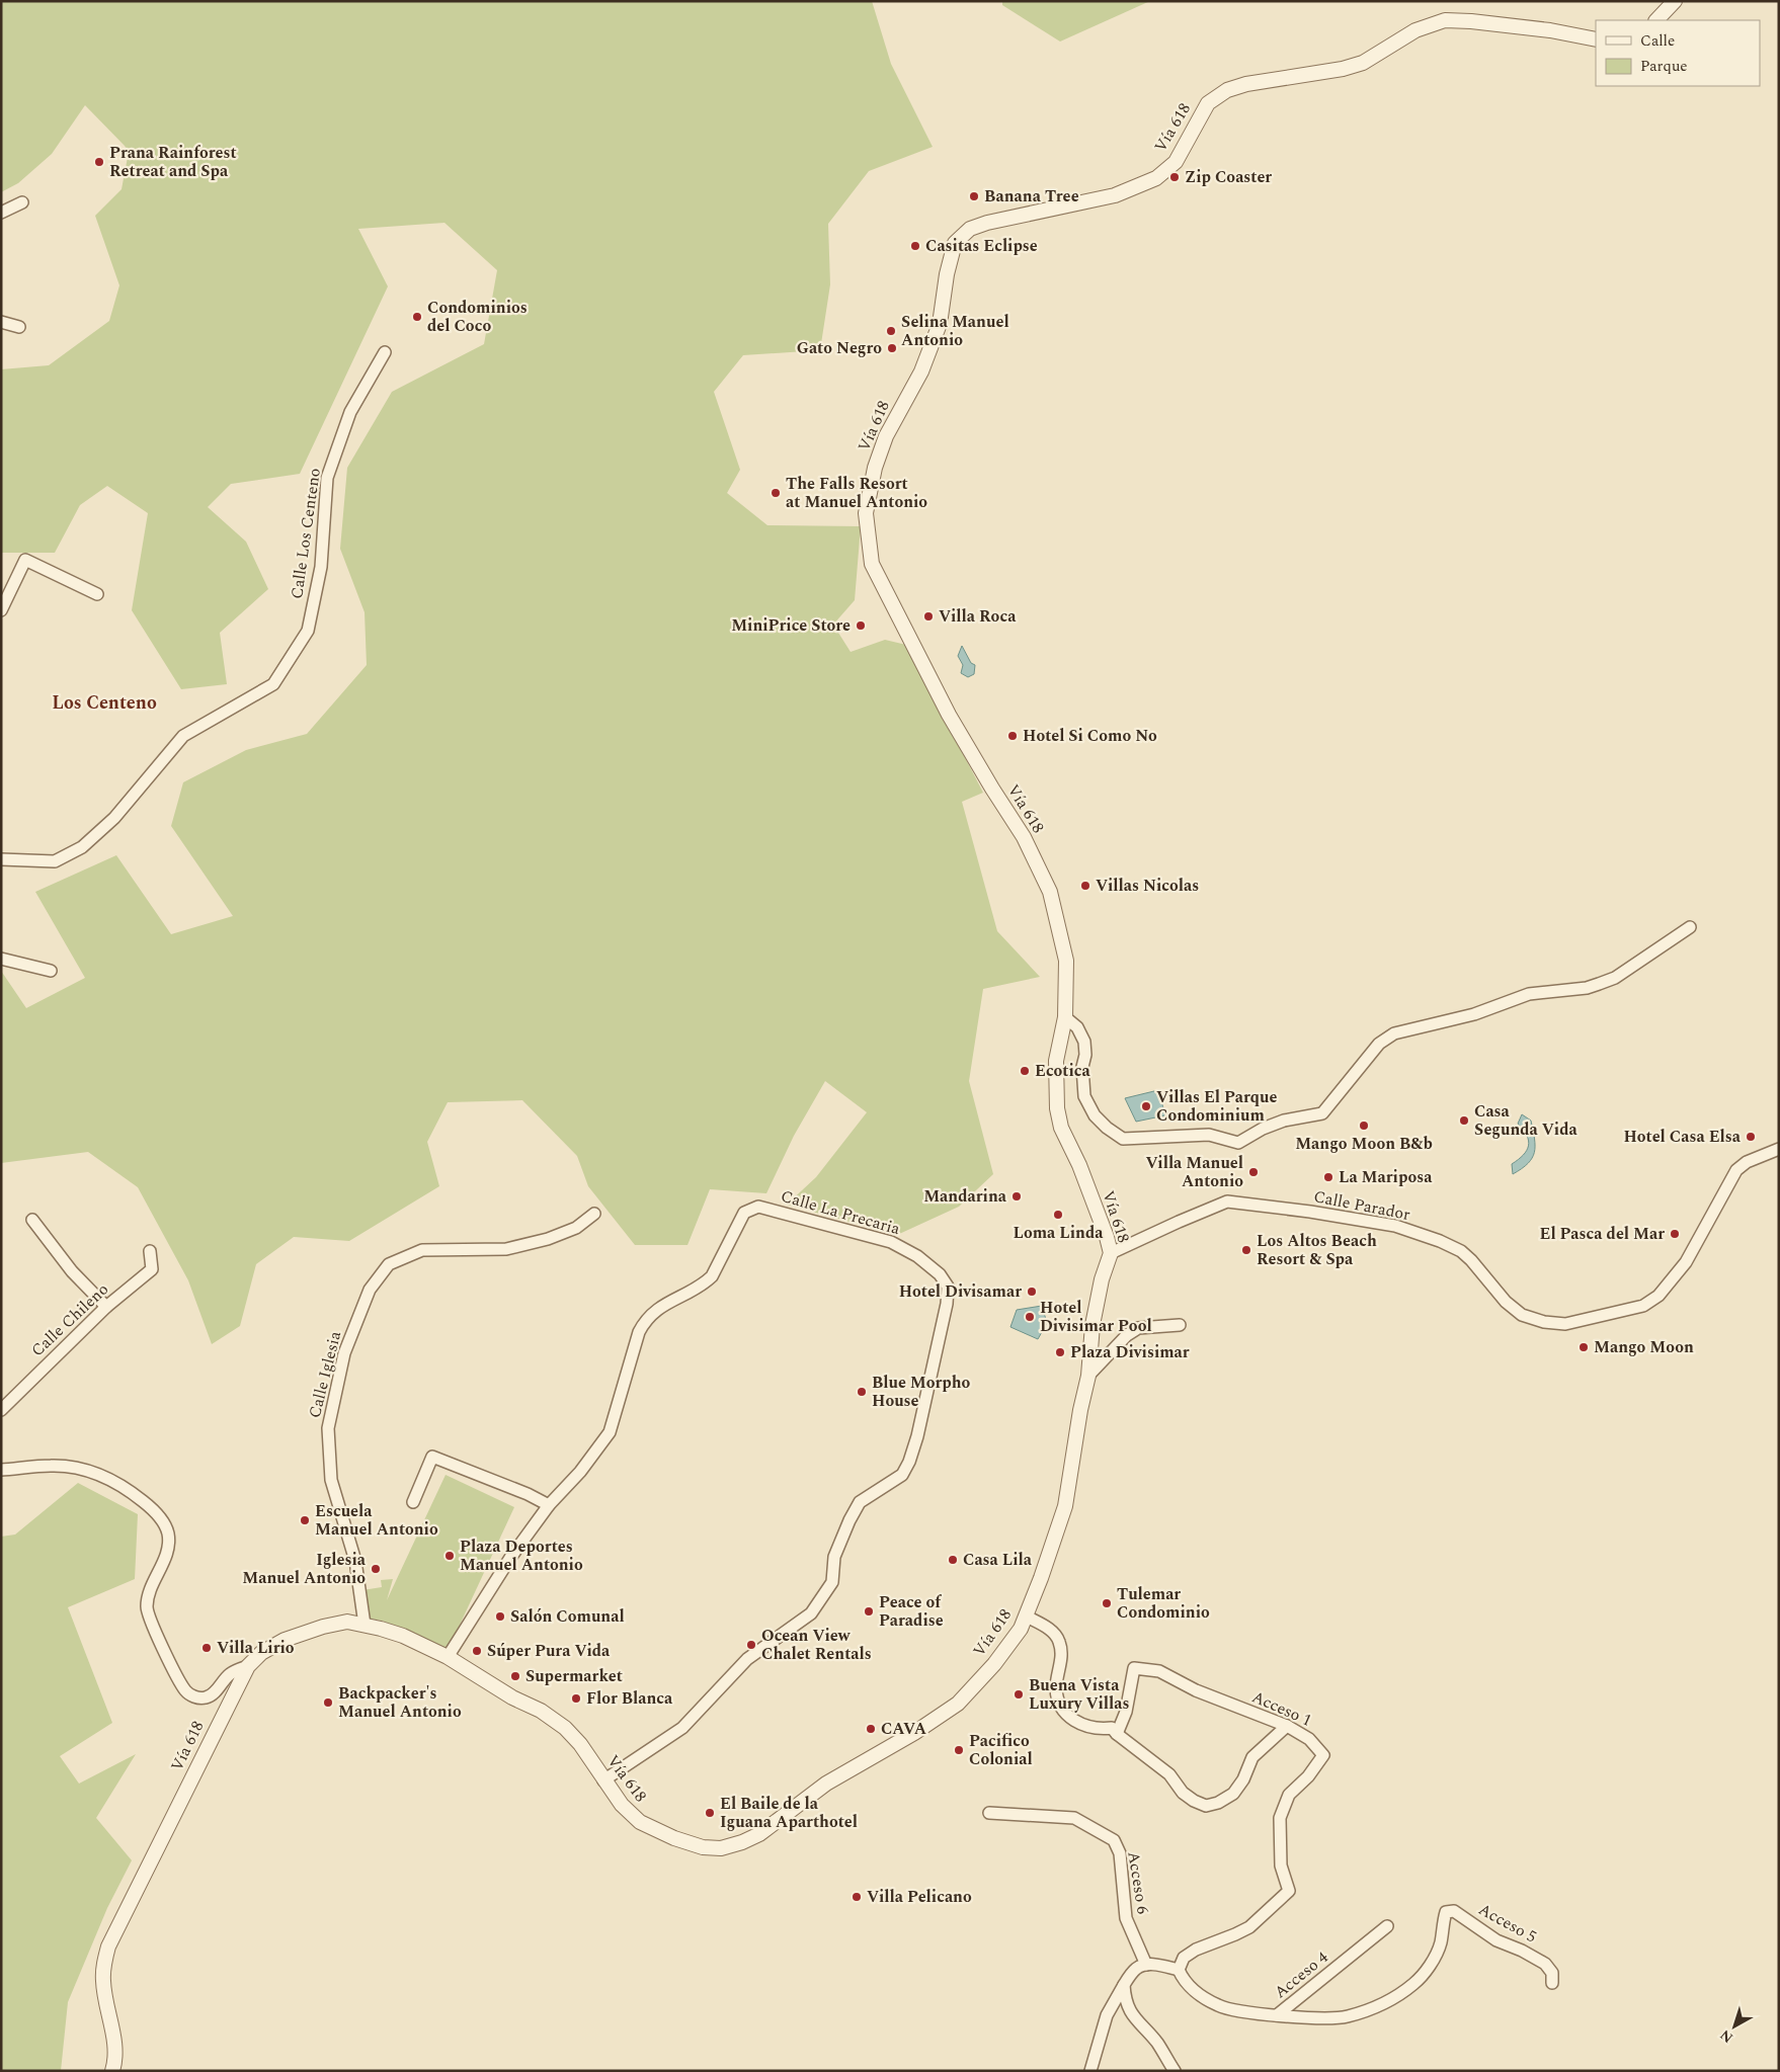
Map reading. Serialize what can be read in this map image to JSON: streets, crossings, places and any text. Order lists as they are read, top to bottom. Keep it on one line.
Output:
{"streets":{"street":["Vía 618","Calle Los Centeno","Calle Parador","Calle La Precaria","Calle Chileno","Calle Iglesia","Acceso 1","Acceso 6","Acceso 5","Acceso 4"]},"crossings":[["Vía 618","Calle Parador"],["Vía 618","Calle La Precaria"],["Vía 618","Calle Iglesia"],["Acceso 1","Acceso 4"],["Acceso 5","Acceso 4"]],"districts":["Los Centeno"],"places":["Prana Rainforest Retreat and Spa","Zip Coaster","Banana Tree","Casitas Eclipse","Condominios del Coco","Selina Manuel Antonio","Gato Negro","The Falls Resort at Manuel Antonio","Villa Roca","MiniPrice Store","Hotel Si Como No","Villas Nicolas","Ecotica","Villas El Parque Condominium","Casa Segunda Vida","Mango Moon B&b","Hotel Casa Elsa","Villa Manuel Antonio","La Mariposa","Mandarina","Loma Linda","El Pasca del Mar","Los Altos Beach Resort & Spa","Hotel Divisamar","Hotel Divisimar Pool","Mango Moon","Plaza Divisimar","Blue Morpho House","Escuela Manuel Antonio","Plaza Deportes Manuel Antonio","Casa Lila","Iglesia Manuel Antonio","Tulemar Condominio","Peace of Paradise","Salón Comunal","Ocean View Chalet Rentals","Villa Lirio","Súper Pura Vida","Supermarket","Buena Vista Luxury Villas","Flor Blanca","Backpacker's Manuel Antonio","CAVA","Pacifico Colonial","El Baile de la Iguana Aparthotel","Villa Pelicano"],"legend":["Calle","Parque"],"north":"bottom left"}
